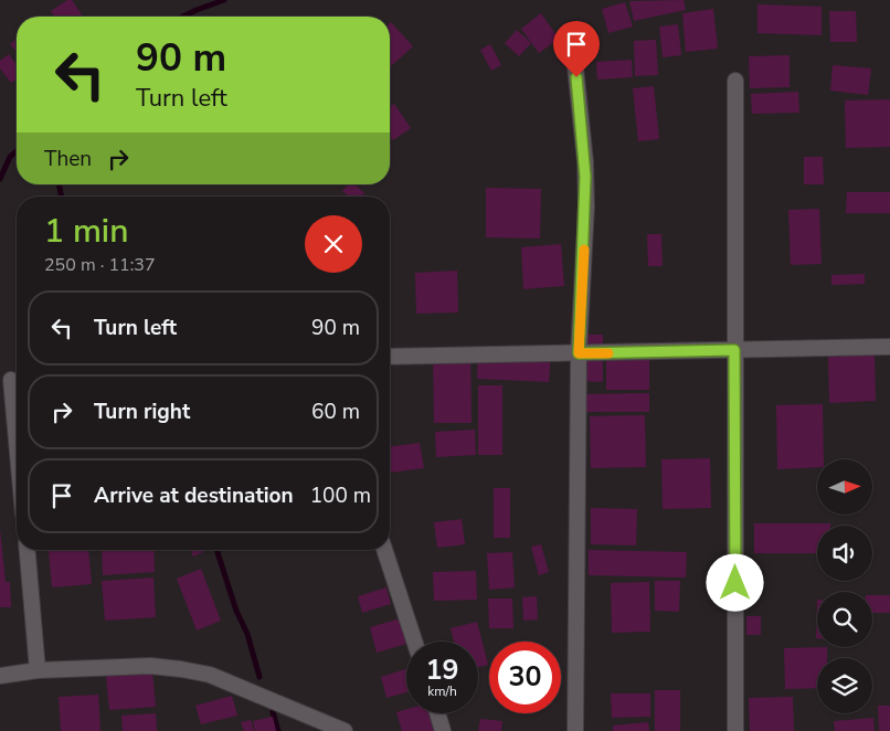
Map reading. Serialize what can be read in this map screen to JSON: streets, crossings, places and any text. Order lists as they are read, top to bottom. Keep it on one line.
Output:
{"north":"right","page":{"turn":["90 m","Turn left"],"then":"Then","heading":["1 min","250 m · 11:37"],"list":[{"name":"Turn left","value":"90 m"},{"name":"Turn right","value":"60 m"},{"name":"Arrive at destination","value":"100 m"}],"speed":"19 km/h","limit":"30"}}
